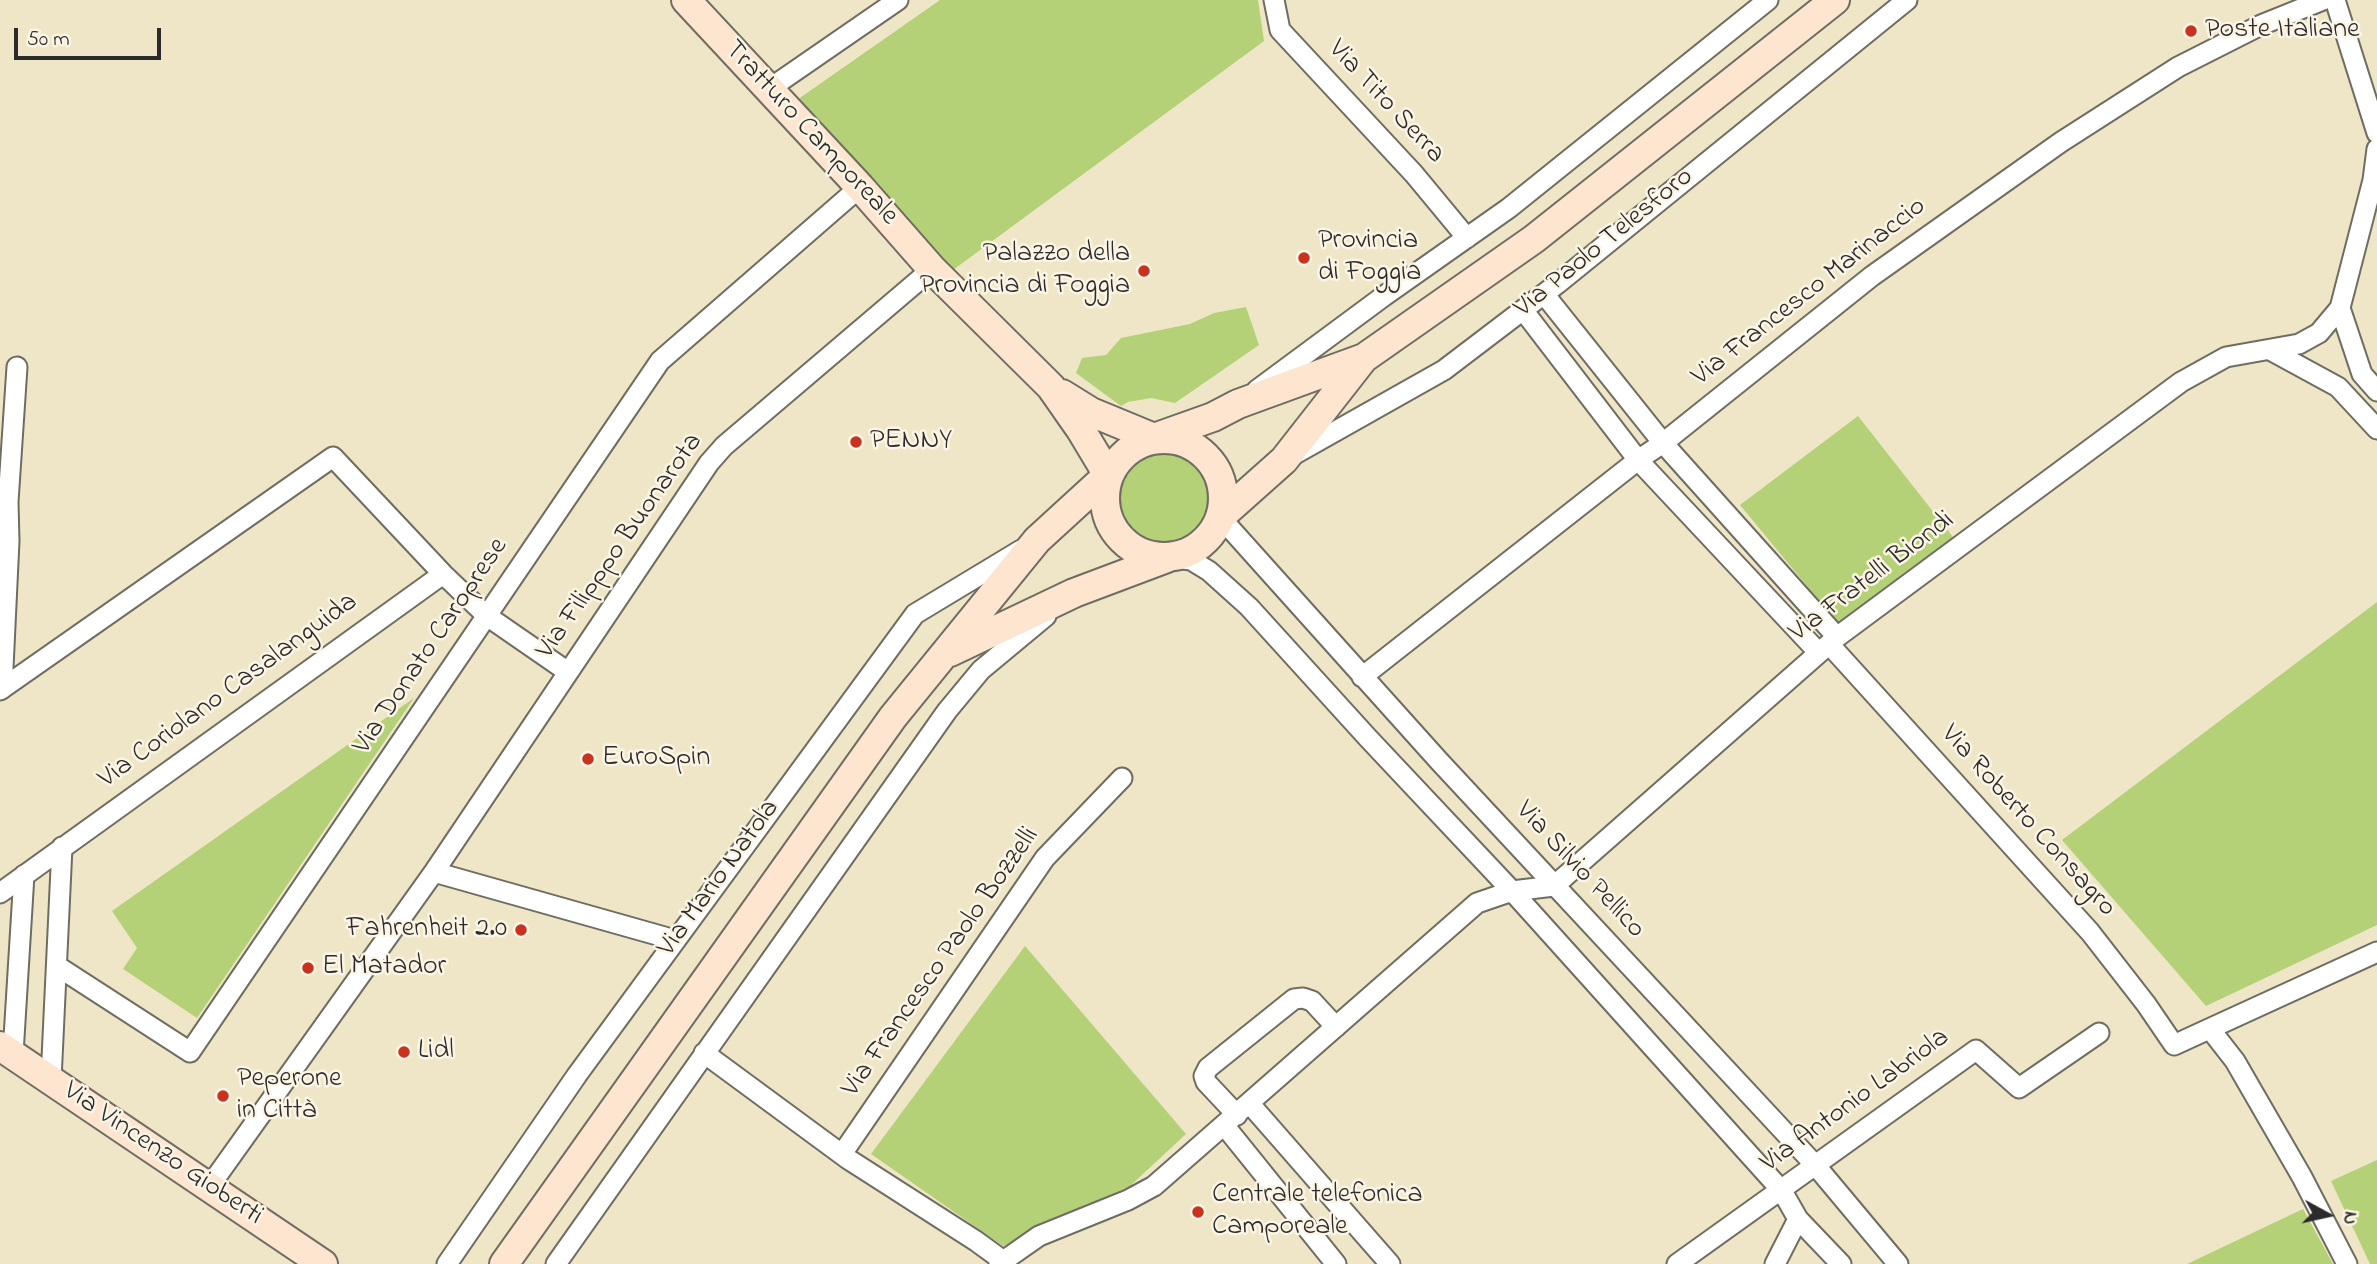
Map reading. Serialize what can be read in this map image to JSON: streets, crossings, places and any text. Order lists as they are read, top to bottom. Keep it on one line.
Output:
{"streets":{"street":["Via Tito Serra","Tratturo Camporeale","Via Paolo Telesforo","Via Francesco Marinaccio","Via Filipppo Buonarota","Via Fratelli Biondi","Via Donato Caroprese","Via Coriolano Casalanguida","Via Roberto Consagro","Via Silvio Pellico","Via Mario Natola","Via Francesco Paolo Bozzelli","Via Antonio Labriola","Via Vincenzo Gioberti"]},"crossings":[["Via Tito Serra","Via Paolo Telesforo"],["Tratturo Camporeale","Via Paolo Telesforo"],["Tratturo Camporeale","Via Filipppo Buonarota"],["Tratturo Camporeale","Via Donato Caroprese"],["Tratturo Camporeale","Via Silvio Pellico"],["Tratturo Camporeale","Via Mario Natola"],["Via Paolo Telesforo","Via Roberto Consagro"],["Via Paolo Telesforo","Via Silvio Pellico"],["Via Paolo Telesforo","Via Mario Natola"],["Via Francesco Marinaccio","Via Roberto Consagro"],["Via Francesco Marinaccio","Via Silvio Pellico"],["Via Filipppo Buonarota","Via Vincenzo Gioberti"],["Via Fratelli Biondi","Via Roberto Consagro"],["Via Fratelli Biondi","Via Silvio Pellico"],["Via Silvio Pellico","Via Mario Natola"],["Via Silvio Pellico","Via Antonio Labriola"]],"places":["Poste Italiane","Provincia di Foggia","Palazzo della Provincia di Foggia","PENNY","EuroSpin","Fahrenheit 2.0","El Matador","Lidl","Peperone in Città","Centrale telefonica Camporeale"],"scale_bar":"50 m","north":"right"}
